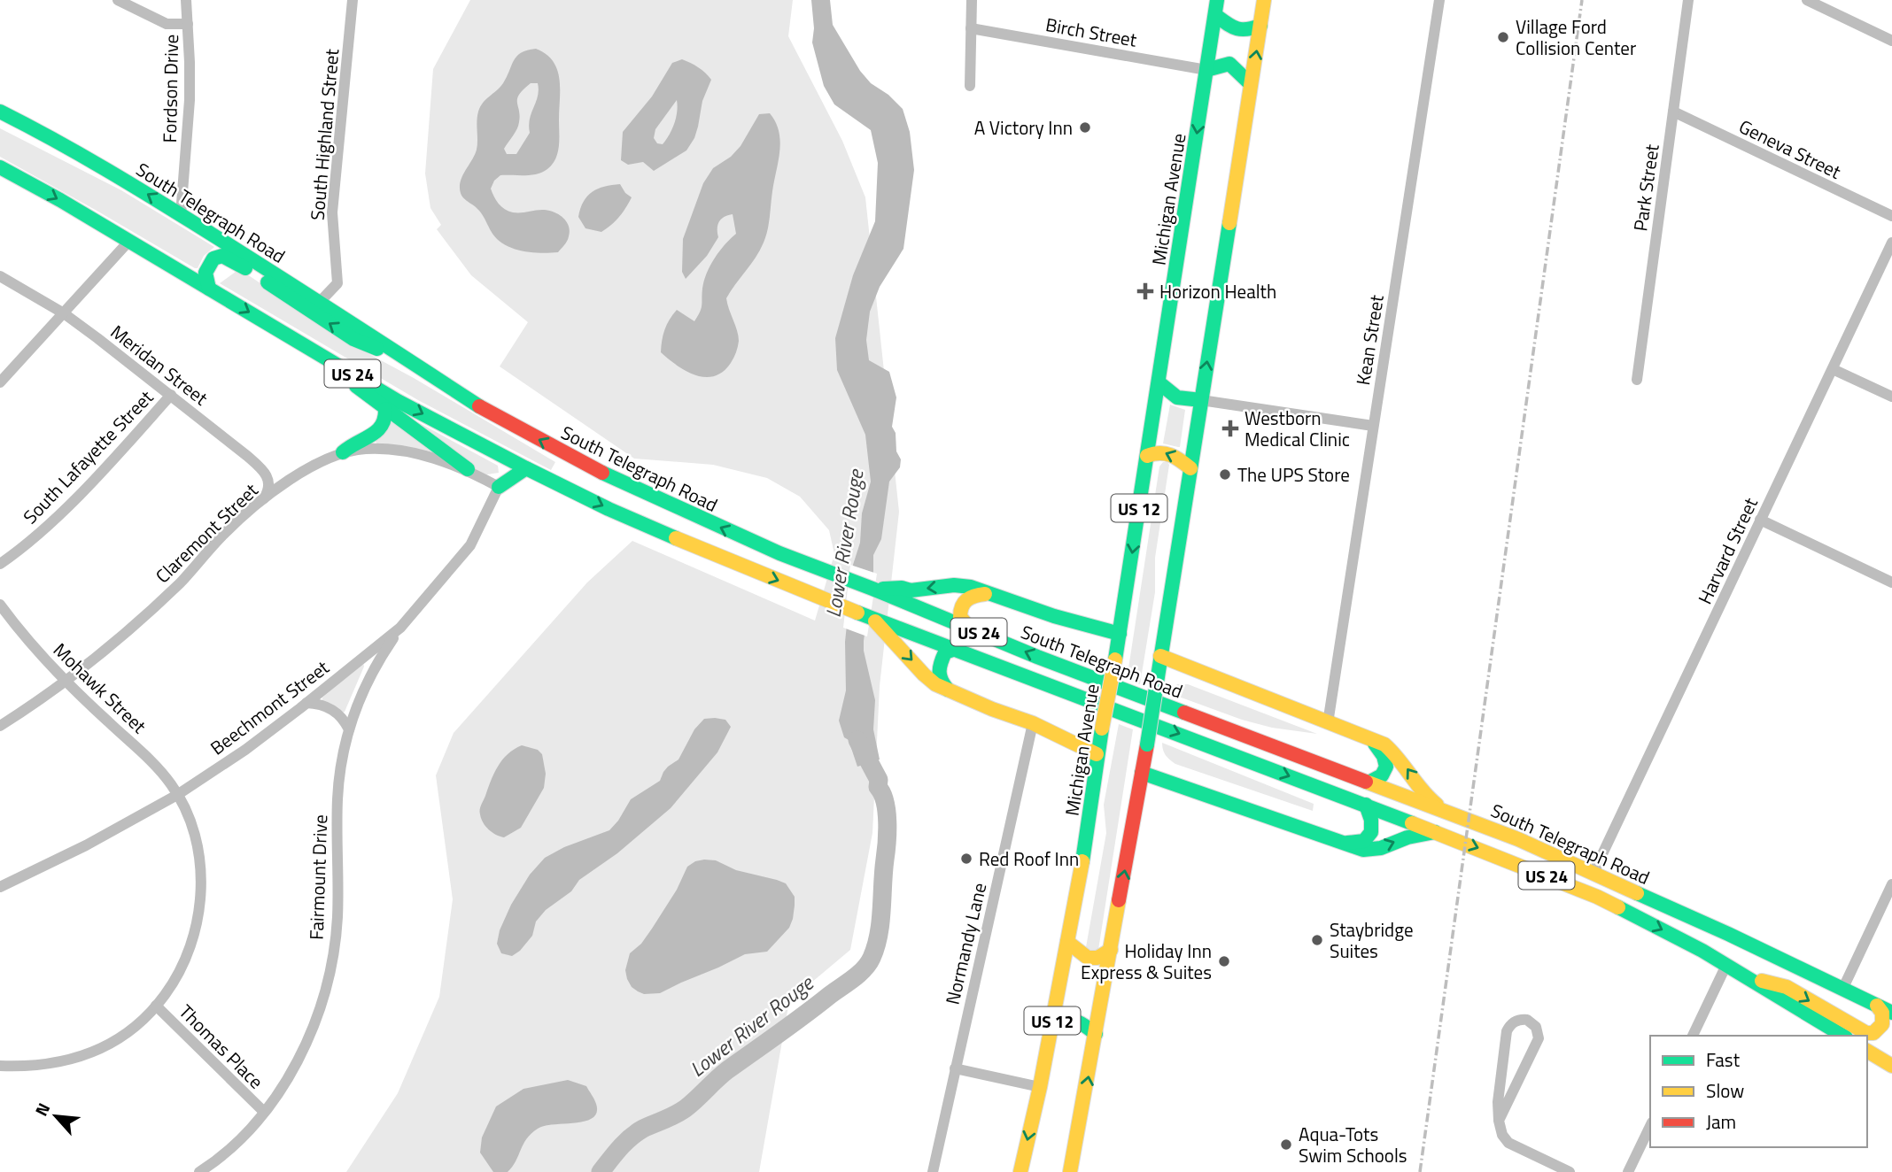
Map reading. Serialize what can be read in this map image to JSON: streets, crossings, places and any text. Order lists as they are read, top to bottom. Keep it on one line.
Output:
{"streets":{"main road":["Michigan Avenue","South Telegraph Road","US 24","US 12"],"street":["Birch Street","Fordson Drive","South Highland Street","Geneva Street","Park Street","Kean Street","Meridan Street","South Lafayette Street","Claremont Street","Harvard Street","Mohawk Street","Beechmont Street","Fairmount Drive","Normandy Lane","Thomas Place"]},"crossings":[["Birch Street","Michigan Avenue"],["Fordson Drive","South Telegraph Road"],["South Highland Street","South Telegraph Road"],["Geneva Street","Park Street"],["South Telegraph Road","Harvard Street"],["Meridan Street","South Lafayette Street"],["Meridan Street","Claremont Street"],["Claremont Street","Mohawk Street"],["Claremont Street","Beechmont Street"],["Mohawk Street","Beechmont Street"],["Mohawk Street","Thomas Place"],["Beechmont Street","Fairmount Drive"],["Fairmount Drive","Thomas Place"]],"water":["Lower River Rouge"],"places":{"other":["Village Ford Collision Center","A Victory Inn","The UPS Store","Red Roof Inn","Staybridge Suites","Holiday Inn Express & Suites","Aqua-Tots Swim Schools"],"health":["Horizon Health","Westborn Medical Clinic"]},"legend":["Fast","Slow","Jam"],"north":"top left"}
